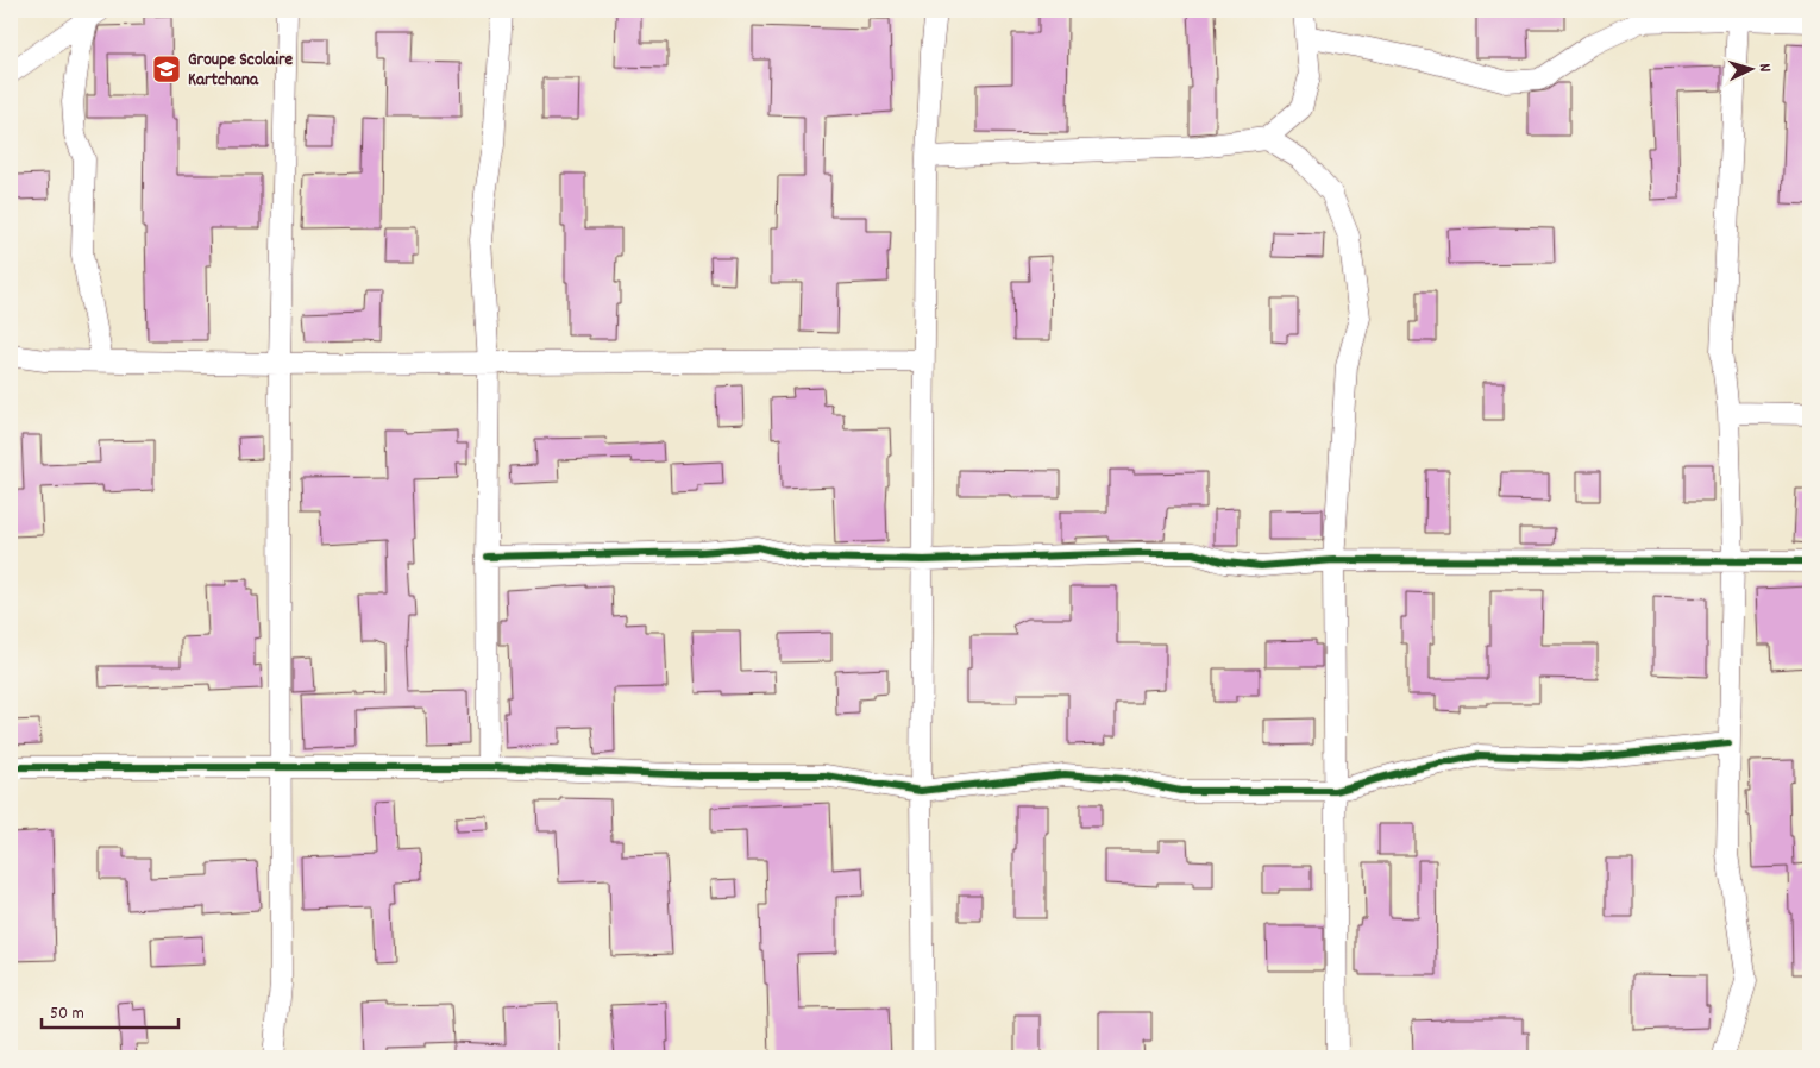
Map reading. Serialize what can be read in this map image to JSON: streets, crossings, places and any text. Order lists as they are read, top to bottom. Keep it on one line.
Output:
{"places":{"school or university":["Groupe Scolaire Kartchana"]},"scale_bar":"50 m","north":"right"}
